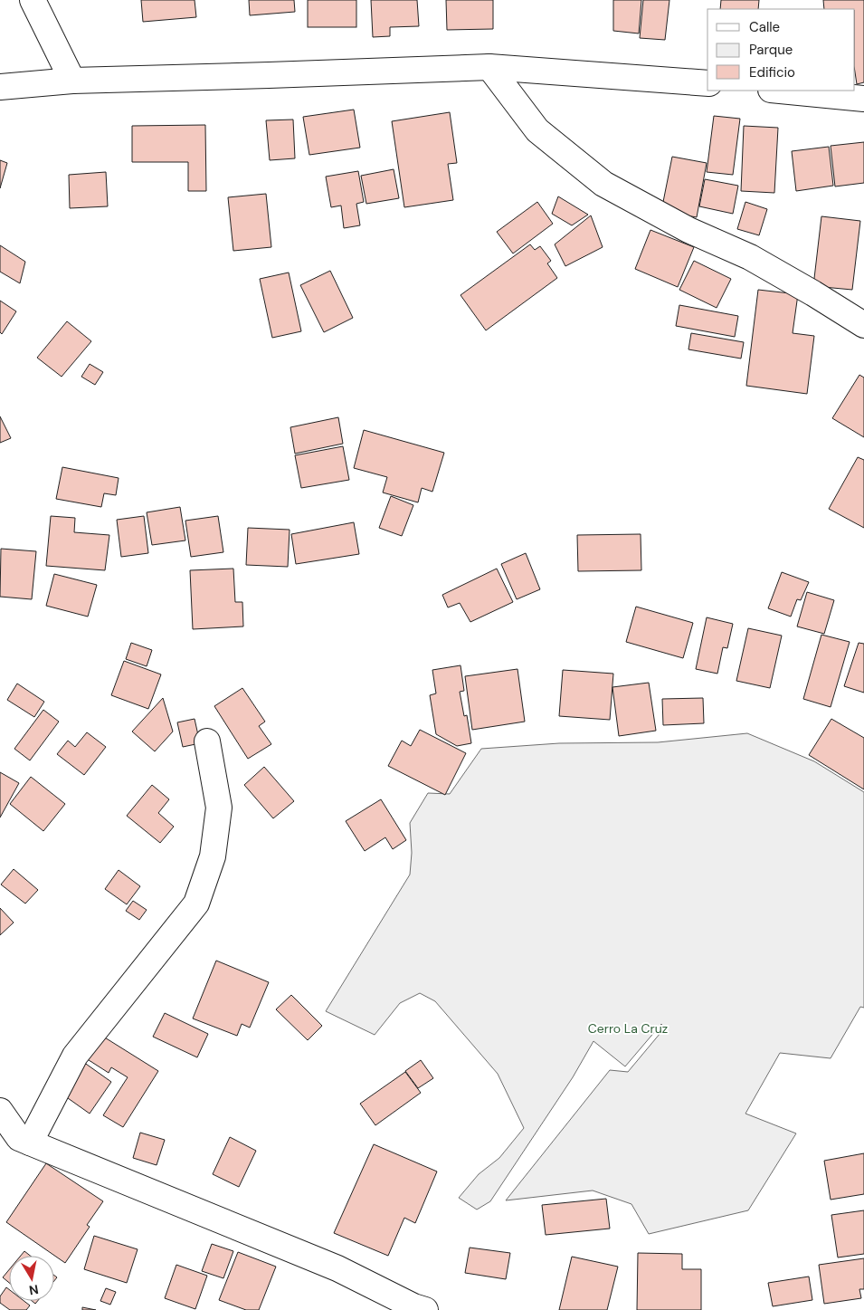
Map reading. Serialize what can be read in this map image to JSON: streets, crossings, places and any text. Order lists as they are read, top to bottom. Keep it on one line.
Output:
{"parks":["Cerro La Cruz"],"legend":["Calle","Parque","Edificio"],"north":"bottom"}
